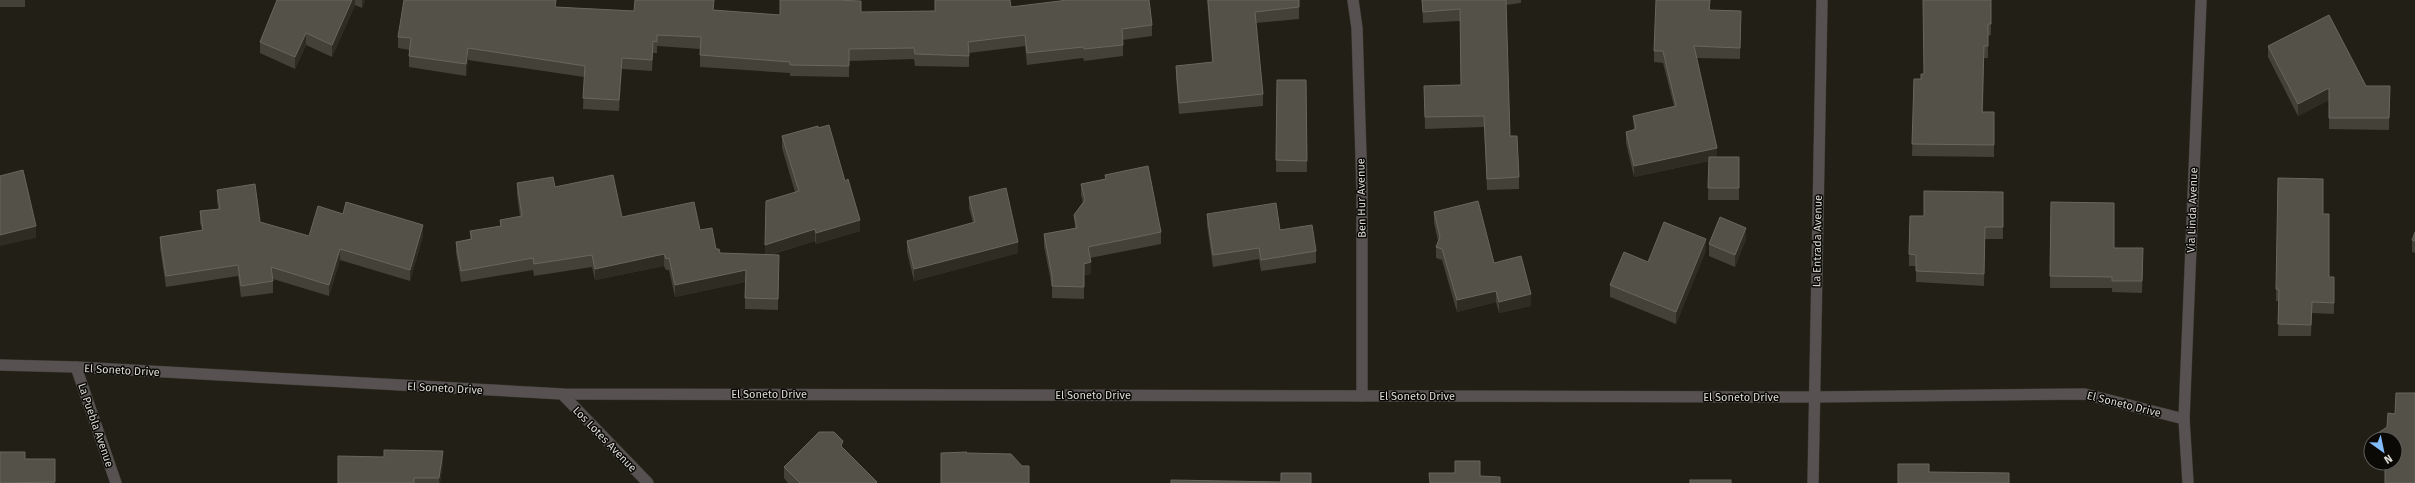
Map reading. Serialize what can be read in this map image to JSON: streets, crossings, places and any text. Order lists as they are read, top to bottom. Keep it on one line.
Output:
{"streets":{"street":["Ben Hur Avenue","Via Linda Avenue","La Entrada Avenue","El Soneto Drive","La Puebla Avenue","Los Lotes Avenue"]},"crossings":[["Ben Hur Avenue","El Soneto Drive"],["Via Linda Avenue","El Soneto Drive"],["La Entrada Avenue","El Soneto Drive"],["El Soneto Drive","La Puebla Avenue"],["El Soneto Drive","Los Lotes Avenue"]],"north":"bottom right"}
